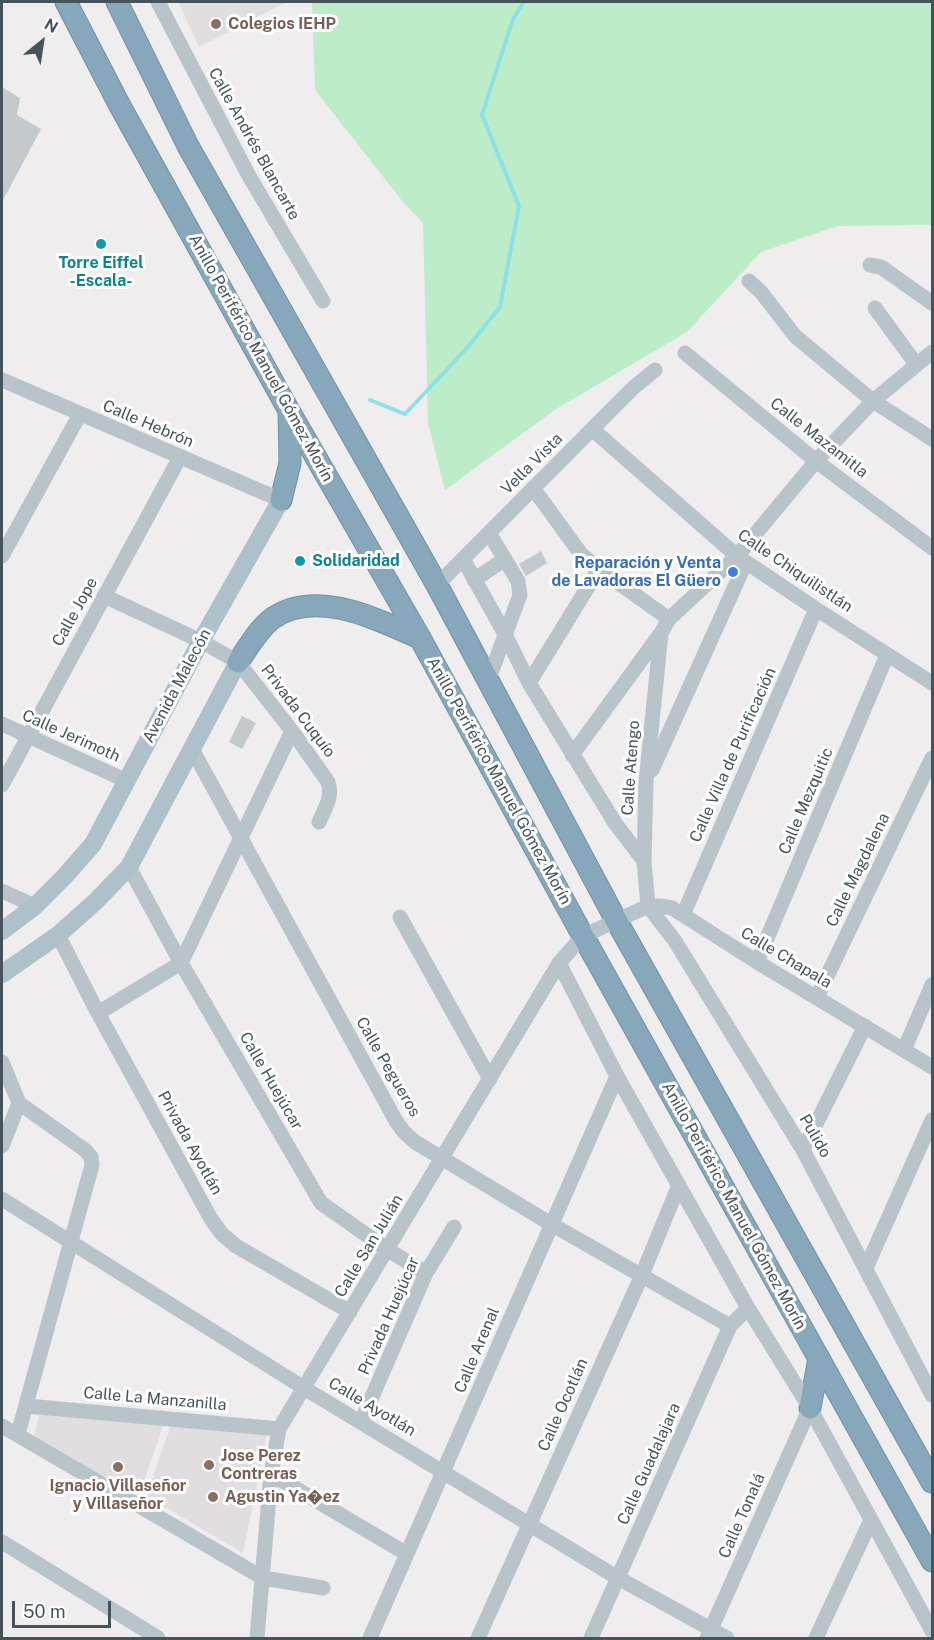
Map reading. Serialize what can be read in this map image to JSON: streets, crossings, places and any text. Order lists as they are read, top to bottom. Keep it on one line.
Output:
{"streets":{"highway":["Anillo Periférico Manuel Gómez Morín","Avenida Malecón"],"street":["Calle Andrés Blancarte","Calle Hebrón","Calle Mazamitla","Vella Vista","Calle Chiquilistlán","Calle Jope","Privada Cuquío","Calle Jerimoth","Calle Villa de Purificación","Calle Atengo","Calle Mezquitic","Calle Magdalena","Calle Chapala","Calle Pegueros","Calle Huejúcar","Pulido","Privada Ayotlán","Calle San Julián","Privada Huejúcar","Calle Arenal","Calle La Manzanilla","Calle Ocotlán","Calle Ayotlán","Calle Guadalajara","Calle Tonalá"]},"crossings":[["Anillo Periférico Manuel Gómez Morín","Avenida Malecón"],["Anillo Periférico Manuel Gómez Morín","Calle San Julián"],["Calle Hebrón","Calle Jope"],["Calle Hebrón","Avenida Malecón"],["Vella Vista","Calle Chiquilistlán"],["Calle Chiquilistlán","Calle Villa de Purificación"],["Calle Chiquilistlán","Calle Mezquitic"],["Calle Jope","Privada Cuquío"],["Calle Jope","Calle Jerimoth"],["Avenida Malecón","Privada Cuquío"],["Avenida Malecón","Calle Jerimoth"],["Calle Villa de Purificación","Calle Chapala"],["Calle Atengo","Calle Chapala"],["Calle Atengo","Pulido"],["Calle Mezquitic","Calle Chapala"],["Calle Magdalena","Calle Chapala"],["Calle Chapala","Pulido"],["Calle Pegueros","Calle San Julián"],["Calle Pegueros","Calle Arenal"],["Calle Pegueros","Calle Ocotlán"],["Calle Pegueros","Calle Guadalajara"],["Calle Huejúcar","Calle San Julián"],["Calle Huejúcar","Privada Huejúcar"],["Privada Ayotlán","Calle San Julián"],["Calle San Julián","Calle La Manzanilla"],["Calle San Julián","Calle Ayotlán"],["Privada Huejúcar","Calle Ayotlán"],["Calle Arenal","Calle Ayotlán"],["Calle Ocotlán","Calle Ayotlán"],["Calle Ayotlán","Calle Guadalajara"],["Calle Ayotlán","Calle Tonalá"]],"places":["Colegios IEHP","Torre Eiffel -Escala-","Solidaridad","Reparación y Venta de Lavadoras El Güero","Jose Perez Contreras","Ignacio Villaseñor y Villaseñor","Agustin Ya�ez"],"scale_bar":"50 m","north":"top right"}
